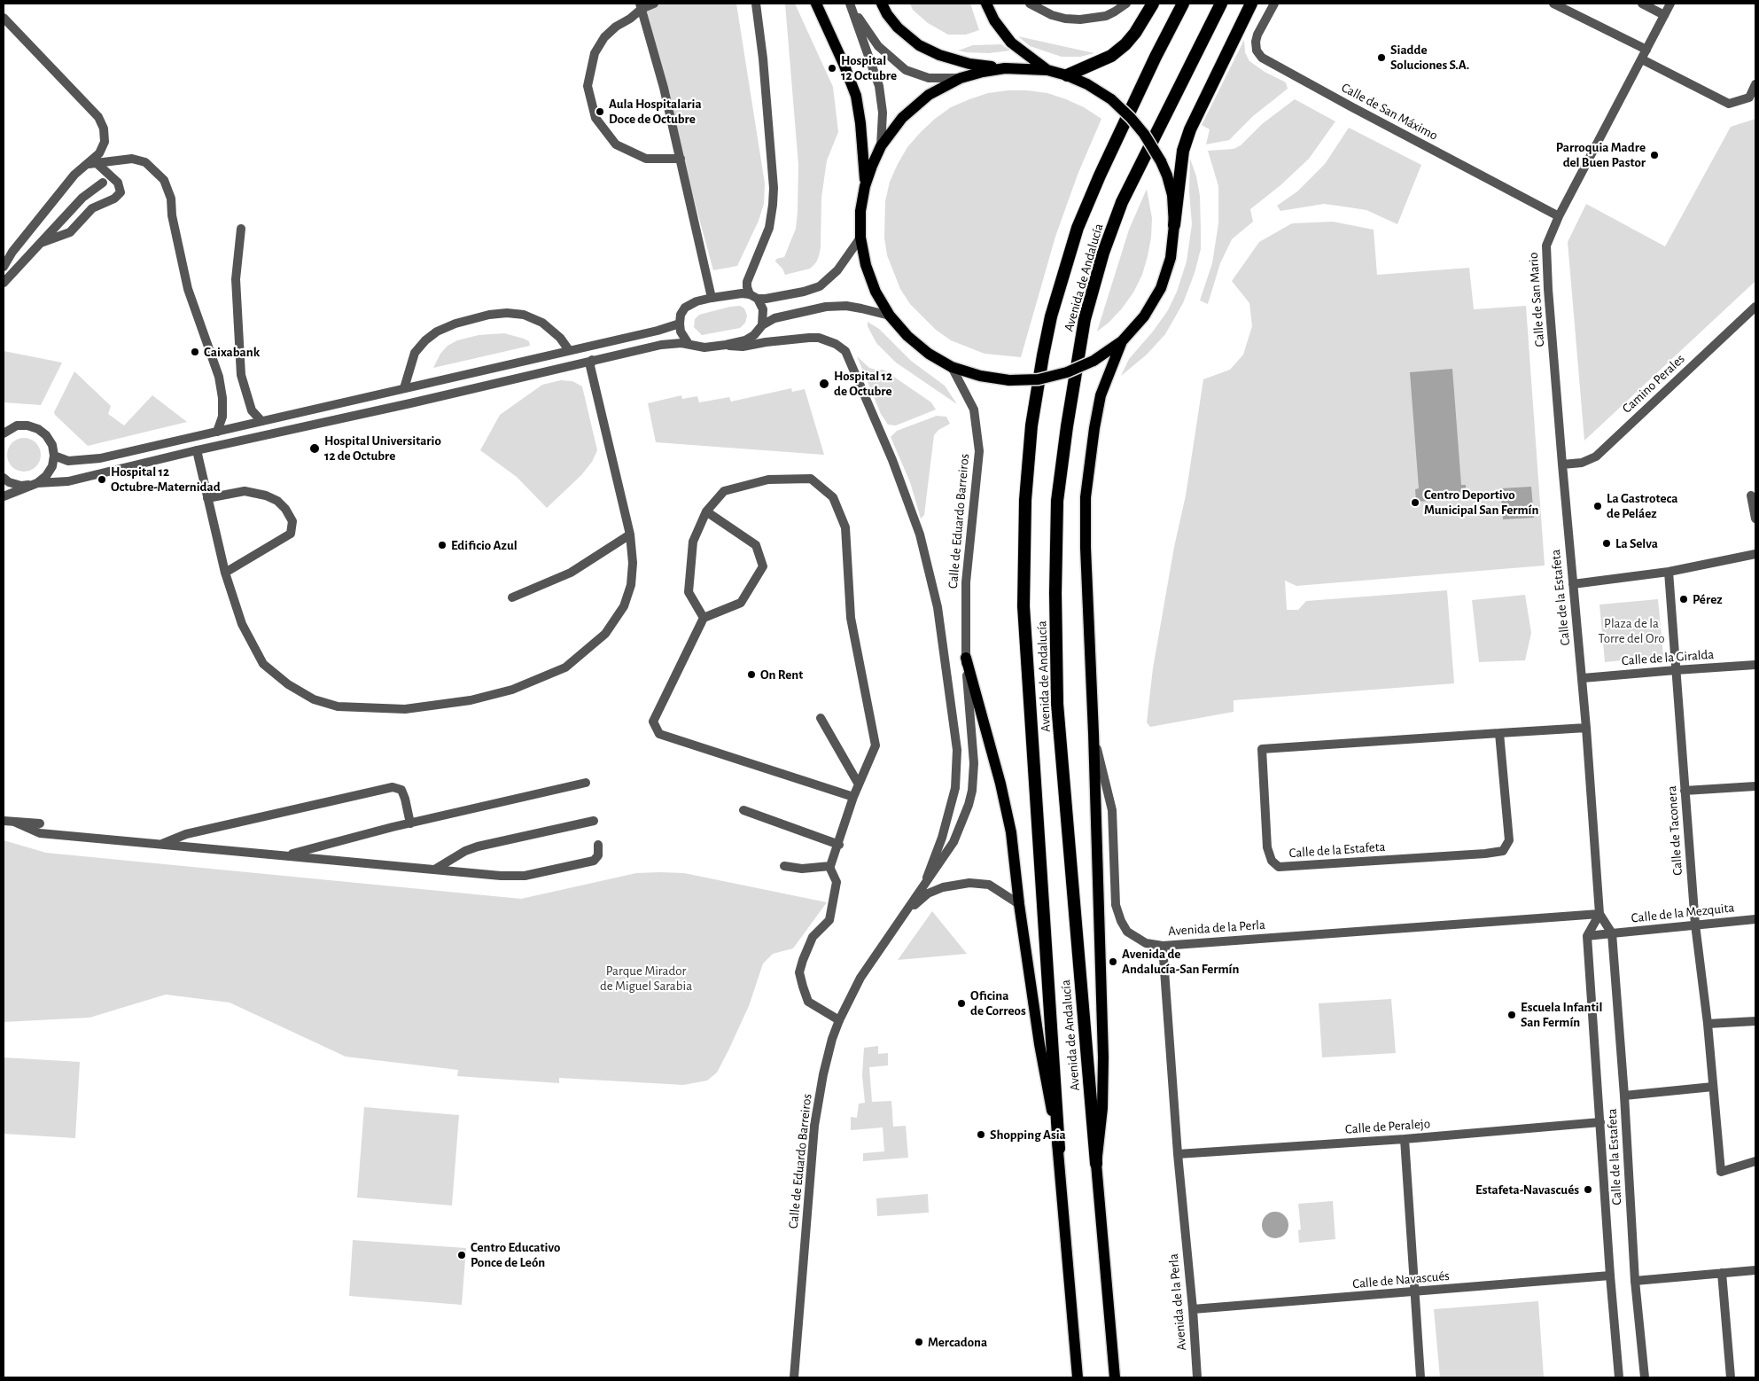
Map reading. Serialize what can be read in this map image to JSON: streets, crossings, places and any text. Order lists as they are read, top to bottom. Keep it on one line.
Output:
{"streets":{"highway":["Avenida de Andalucía"],"street":["Calle de San Máximo","Calle de San Mario","Camino Perales","Calle de Eduardo Barreiros","Calle de la Estafeta","Calle de la Giralda","Calle de Taconera","Calle de la Mezquita","Avenida de la Perla","Calle de Peralejo","Calle de Navascués"]},"crossings":[["Calle de San Máximo","Calle de San Mario"],["Calle de San Mario","Camino Perales"],["Calle de San Mario","Calle de la Estafeta"],["Camino Perales","Calle de la Estafeta"],["Calle de la Estafeta","Calle de la Giralda"],["Calle de la Estafeta","Calle de la Mezquita"],["Calle de la Estafeta","Avenida de la Perla"],["Calle de la Estafeta","Calle de Peralejo"],["Calle de la Estafeta","Calle de Navascués"],["Calle de la Giralda","Calle de Taconera"],["Calle de Taconera","Calle de la Mezquita"],["Avenida de la Perla","Calle de Peralejo"],["Avenida de la Perla","Calle de Navascués"]],"parks":["Plaza de la Torre del Oro","Parque Mirador de Miguel Sarabia"],"places":["Siadde Soluciones S.A.","Hospital 12 Octubre","Aula Hospitalaria Doce de Octubre","Parroquia Madre del Buen Pastor","Caixabank","Hospital 12 de Octubre","Hospital Universitario 12 de Octubre","Hospital 12 Octubre-Maternidad","Centro Deportivo Municipal San Fermín","La Gastroteca de Peláez","La Selva","Edificio Azul","Pérez","On Rent","Avenida de Andalucía-San Fermín","Oficina de Correos","Escuela Infantil San Fermín","Shopping Asia","Estafeta-Navascués","Centro Educativo Ponce de León","Mercadona"]}
